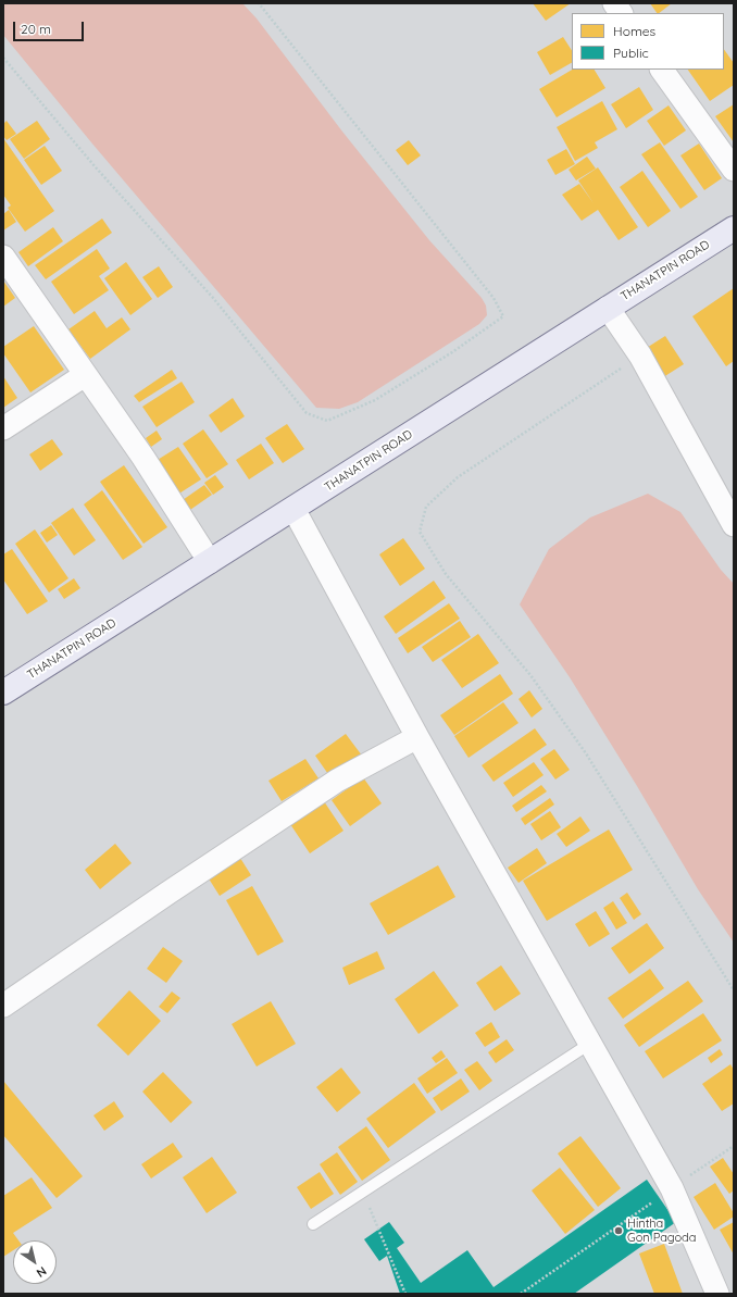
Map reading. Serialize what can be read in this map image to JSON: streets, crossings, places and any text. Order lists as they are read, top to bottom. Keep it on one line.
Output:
{"streets":{"main road":["THANATPIN ROAD"]},"places":["Hintha Gon Pagoda"],"legend":["Homes","Public"],"scale_bar":"20 m","north":"bottom right"}
